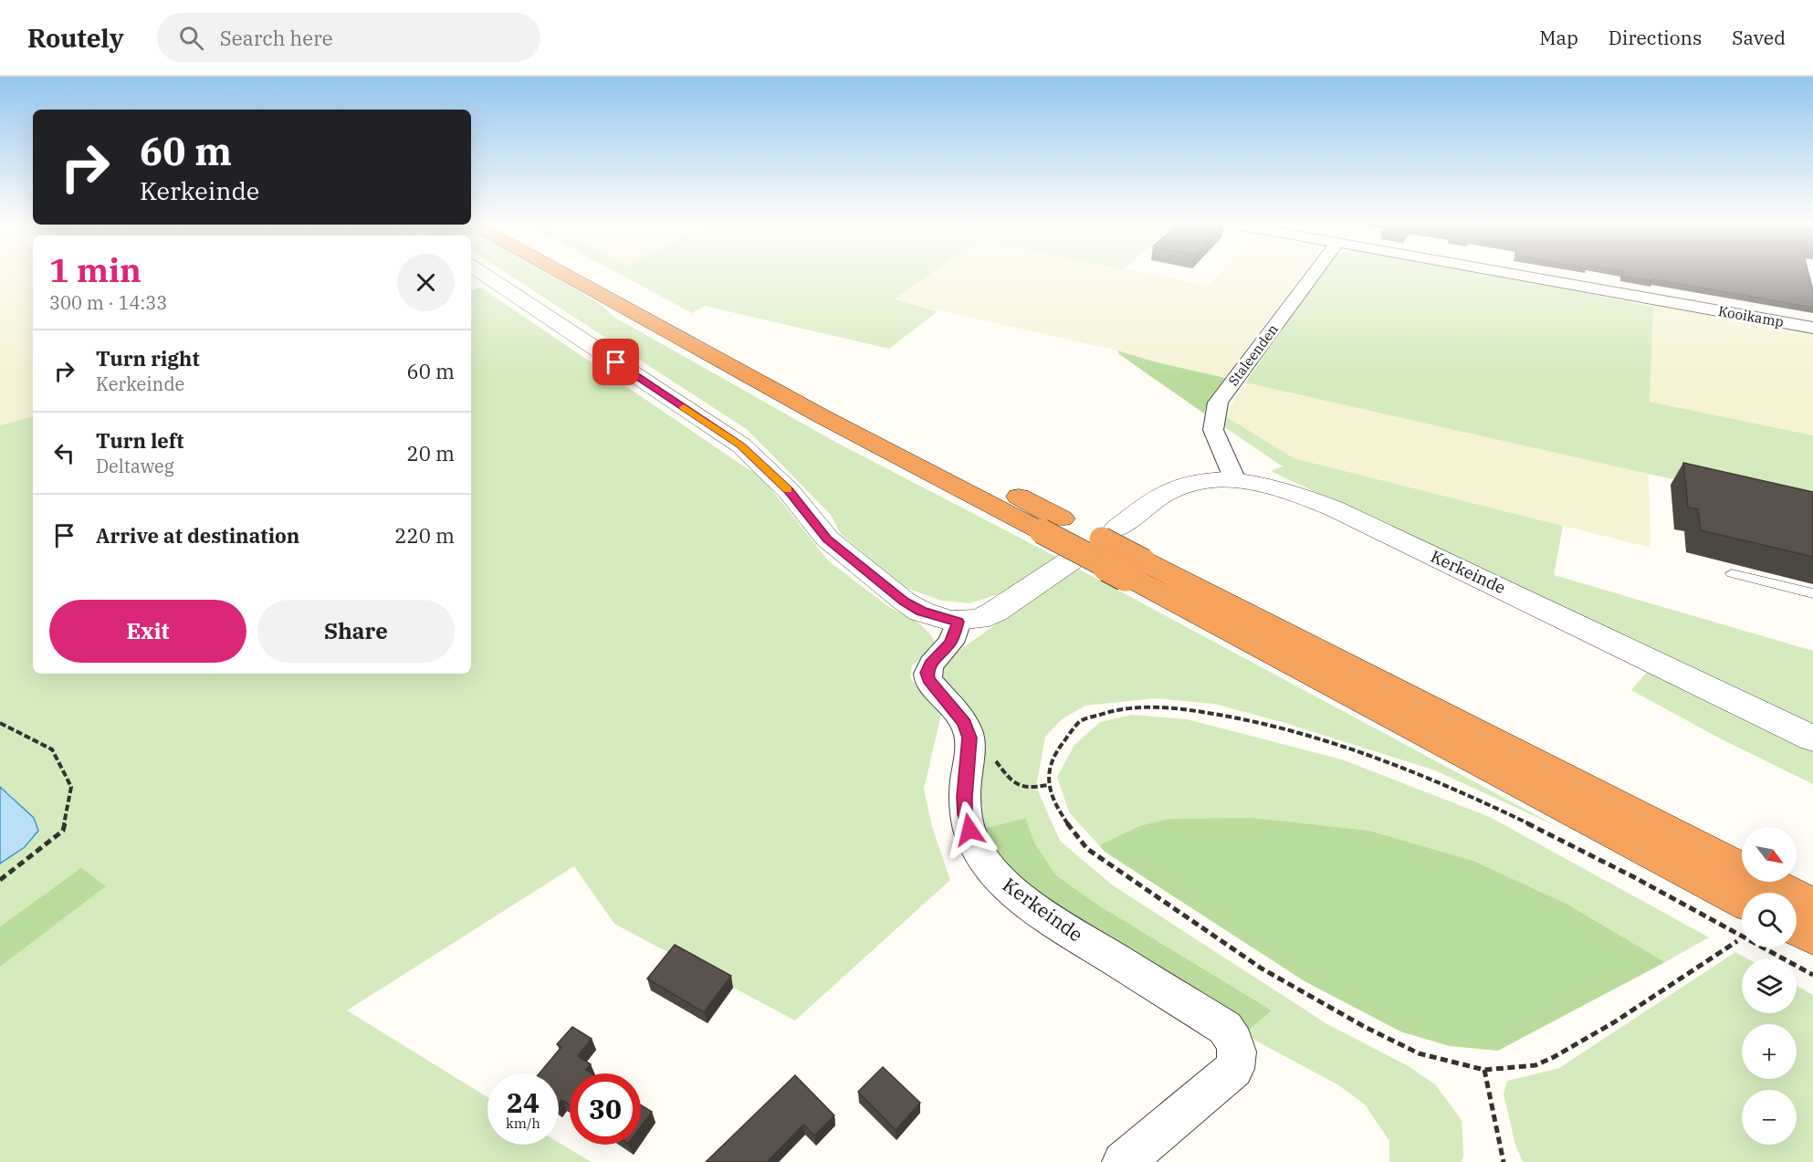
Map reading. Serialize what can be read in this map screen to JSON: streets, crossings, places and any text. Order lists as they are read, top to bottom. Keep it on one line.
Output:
{"streets":{"street":["Kooikamp","Staleenden","Kerkeinde"]},"crossings":[["Staleenden","Kerkeinde"]],"north":"bottom right","page":{"header":"Routely","search":"Search here","nav":["Map","Directions","Saved"],"turn":["60 m","Kerkeinde"],"heading":["1 min","300 m · 14:33"],"list":[{"name":"Turn right","note":"Kerkeinde","value":"60 m"},{"name":"Turn left","note":"Deltaweg","value":"20 m"},{"name":"Arrive at destination","value":"220 m"}],"buttons":["Exit","Share"],"map_buttons":["+","−"],"speed":"24 km/h","limit":"30"}}
